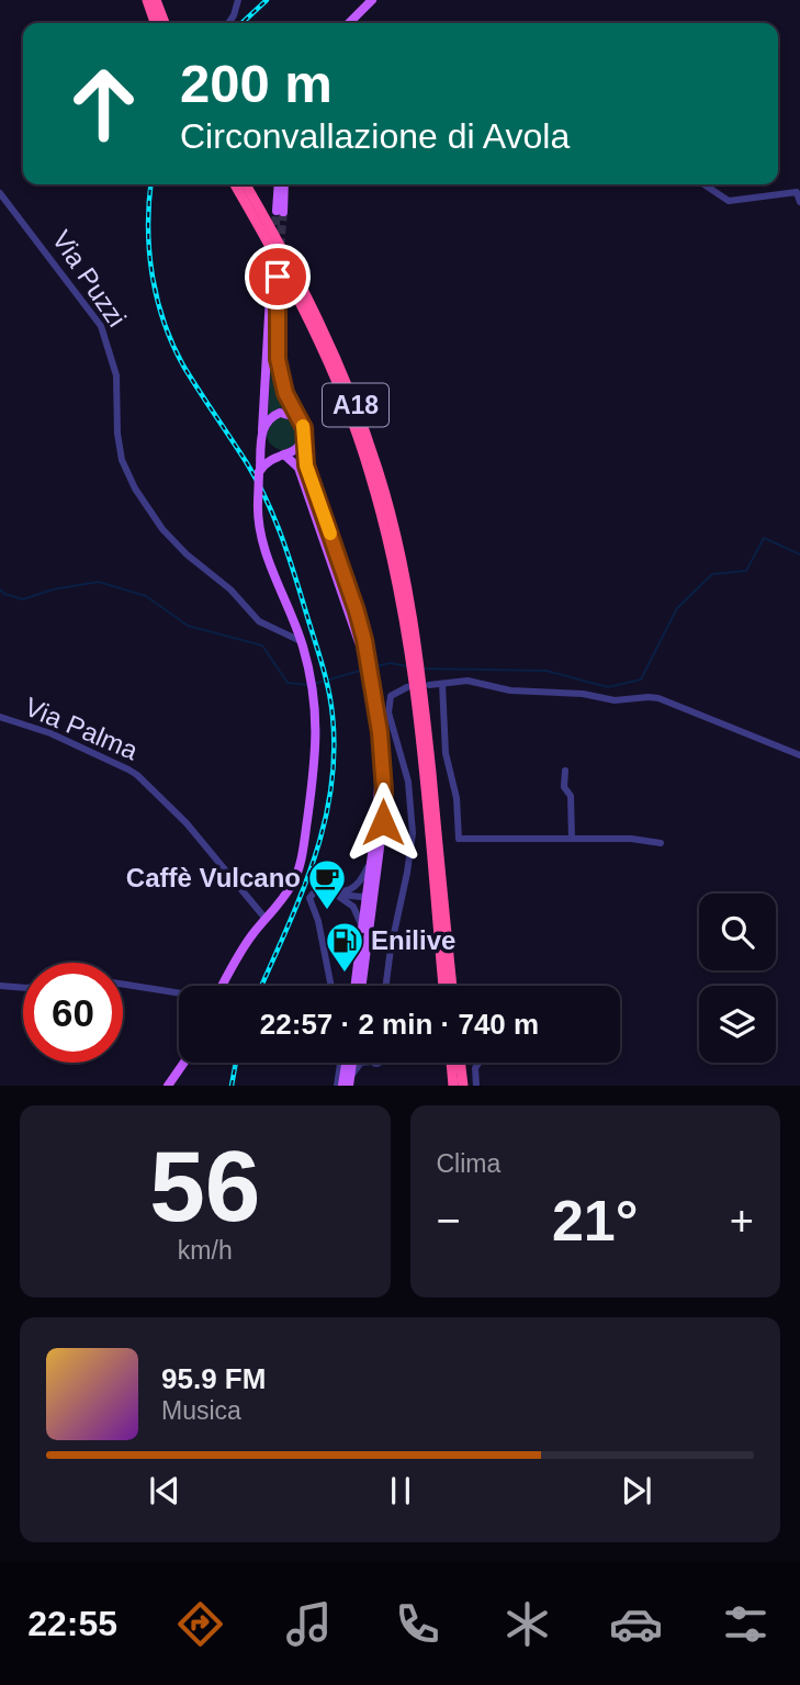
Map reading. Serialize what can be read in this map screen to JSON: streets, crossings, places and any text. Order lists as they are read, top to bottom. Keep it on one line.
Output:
{"streets":{"highway":["A18"],"street":["Via Puzzi","Via Palma"]},"places":{"cafe":["Caffè Vulcano"],"fuel station":["Enilive"]},"page":{"turn":["200 m","Circonvallazione di Avola"],"limit":"60","trip":"22:57 · 2 min · 740 m","tile":[["56","km/h"],"Clima"],"heat":["−","21°","+"],"song":["95.9 FM","Musica"],"tabs":"22:55"}}
